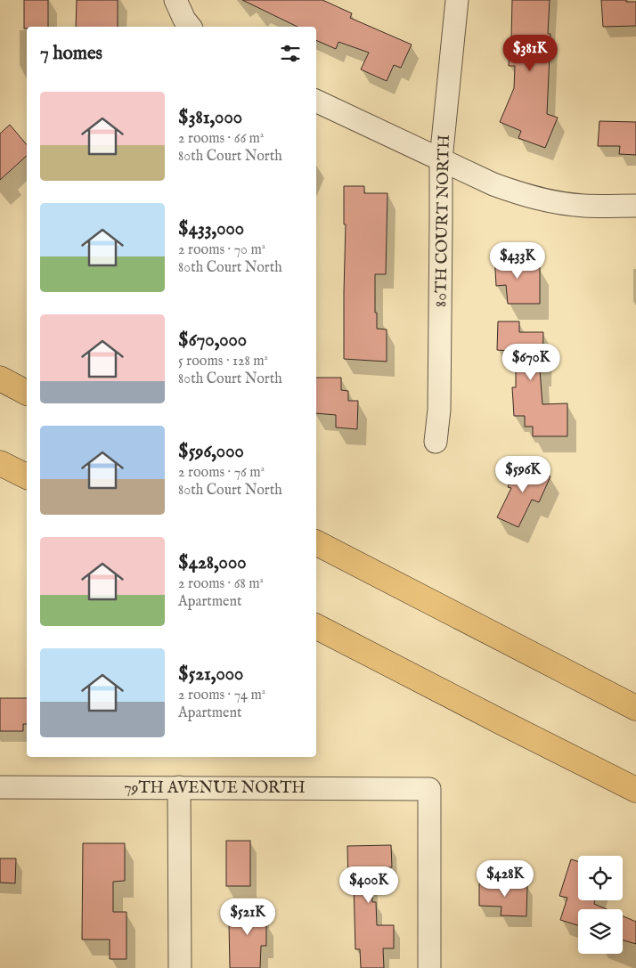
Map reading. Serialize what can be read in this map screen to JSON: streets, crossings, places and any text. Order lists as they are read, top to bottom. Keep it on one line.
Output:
{"streets":{"street":["80TH COURT NORTH","79TH AVENUE NORTH"]},"page":{"heading":"7 homes","price":["$381K","$433K","$670K","$596K","$428K","$400K","$521K"],"list":[{"name":"$381,000","note":"2 rooms · 66 m² · 80th Court North"},{"name":"$433,000","note":"2 rooms · 70 m² · 80th Court North"},{"name":"$670,000","note":"5 rooms · 128 m² · 80th Court North"},{"name":"$596,000","note":"2 rooms · 76 m² · 80th Court North"},{"name":"$428,000","note":"2 rooms · 68 m² · Apartment"},{"name":"$521,000","note":"2 rooms · 74 m² · Apartment"}]}}
